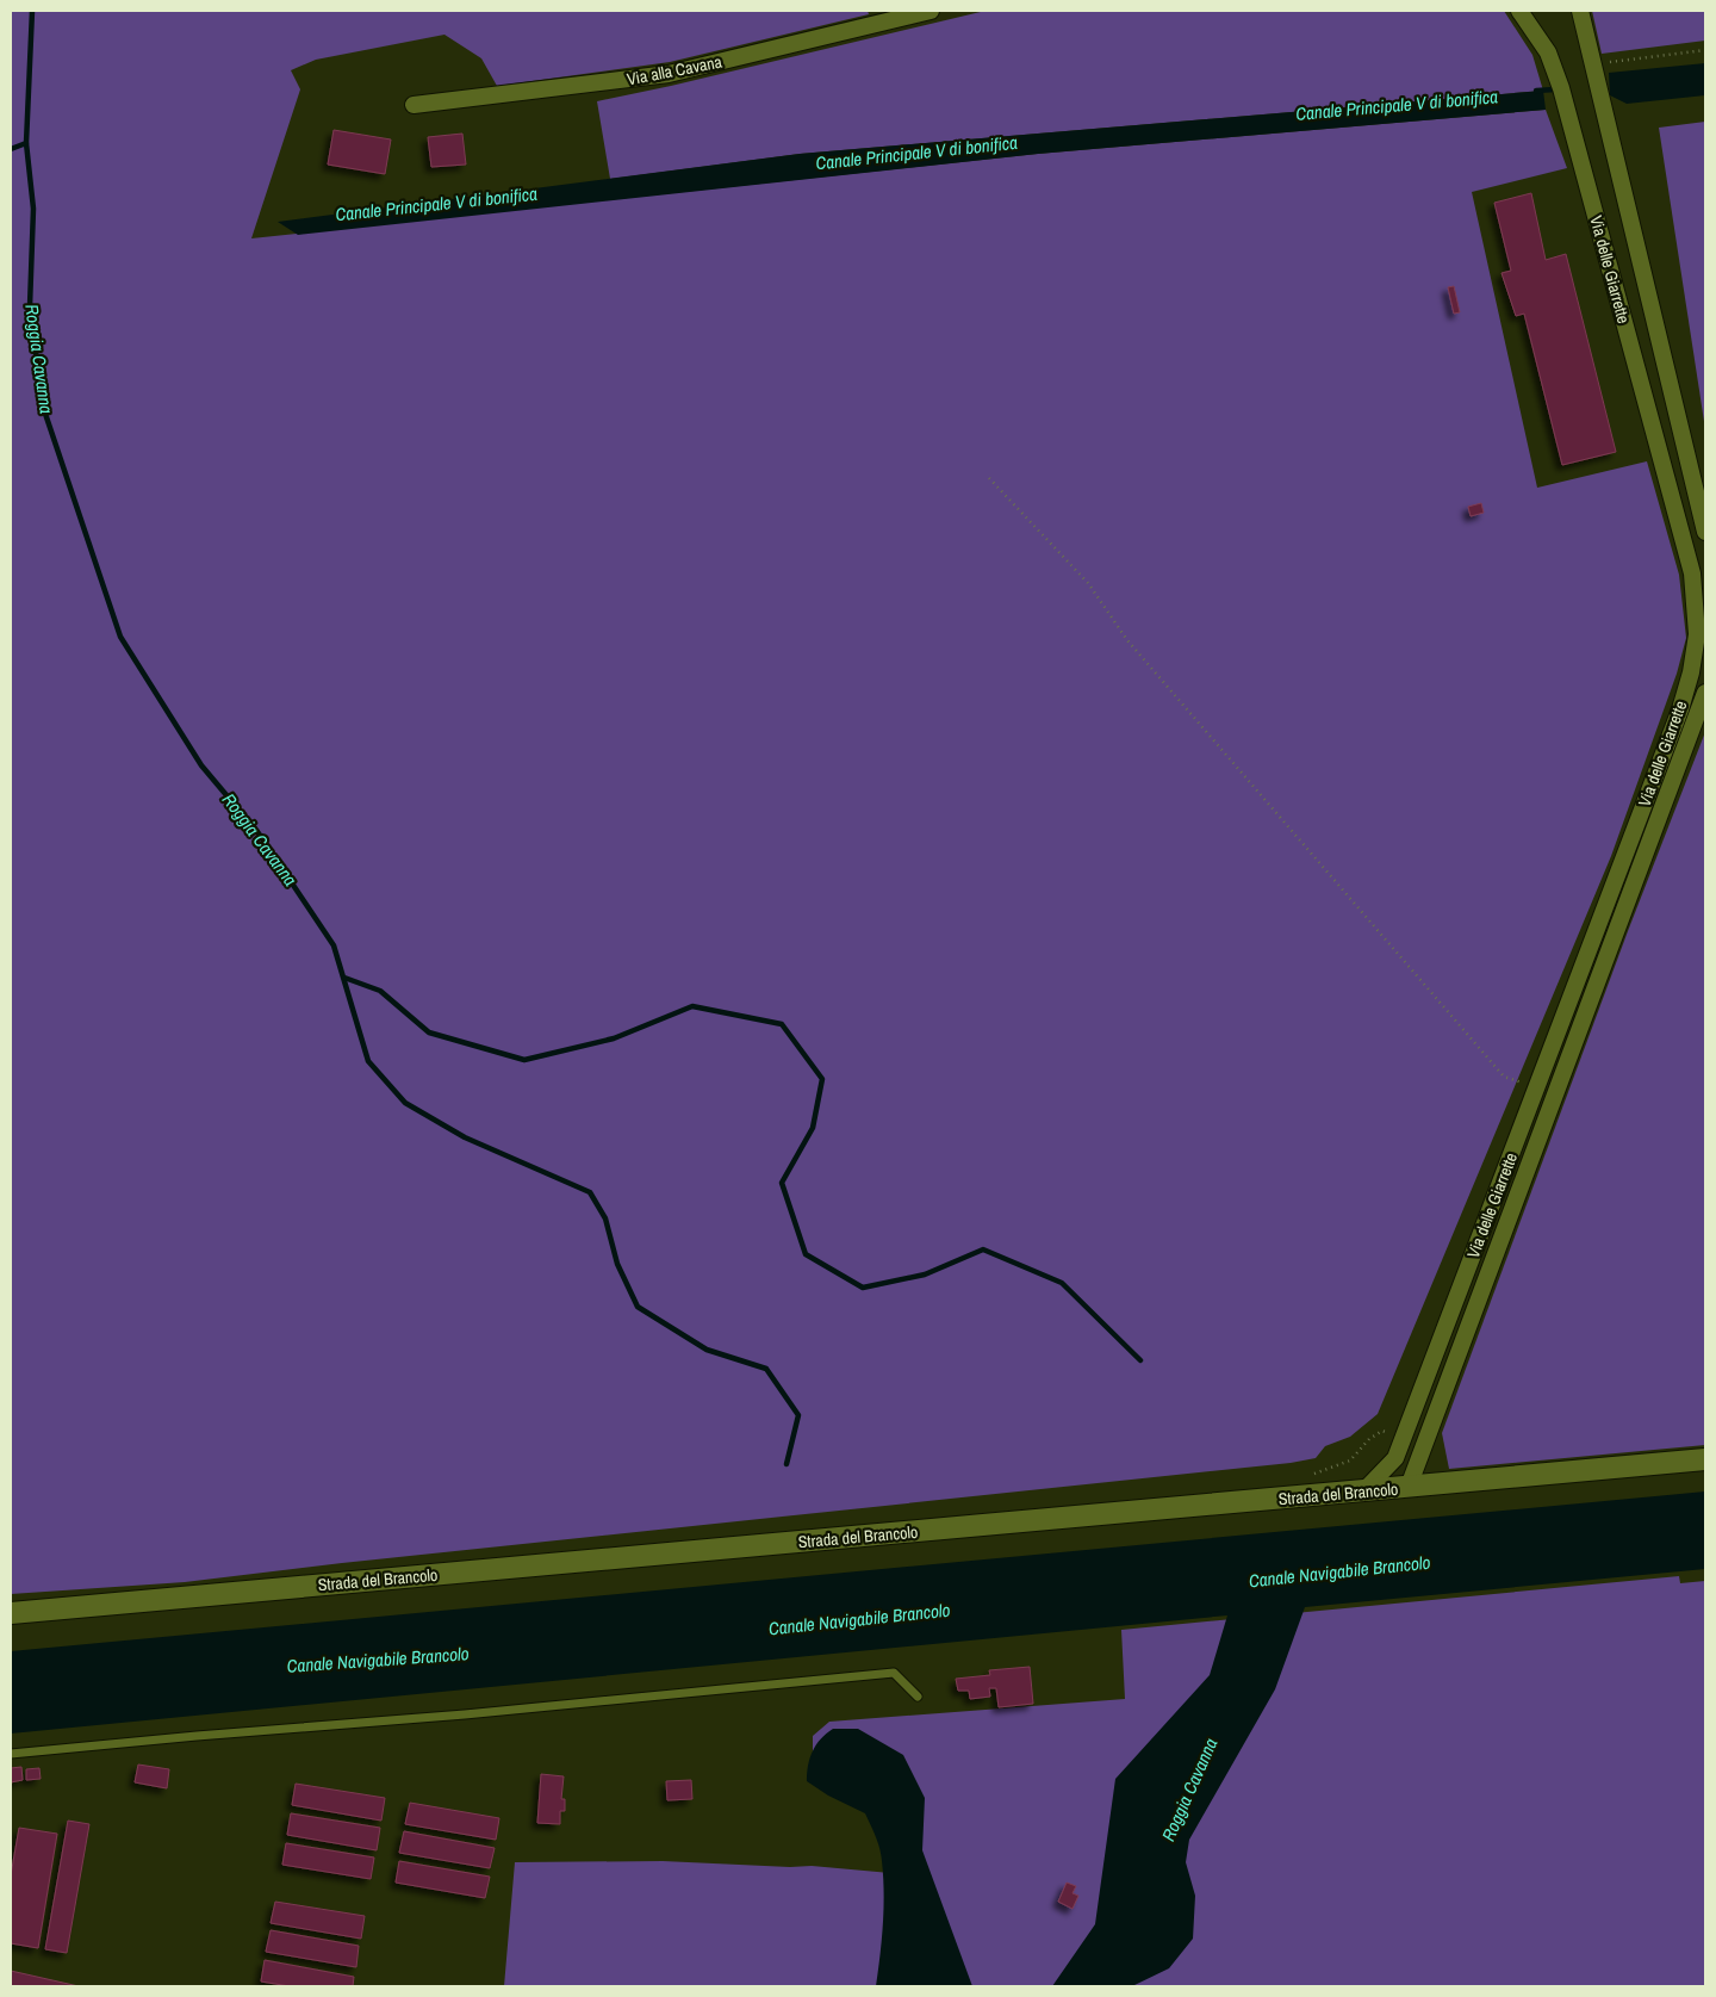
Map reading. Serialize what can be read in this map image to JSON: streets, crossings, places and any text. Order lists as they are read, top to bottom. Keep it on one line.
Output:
{"streets":{"street":["Via alla Cavana","Via delle Giarrette","Strada del Brancolo"]},"crossings":[["Via delle Giarrette","Strada del Brancolo"]],"water":["Canale Principale V di bonifica","Roggia Cavanna","Canale Navigabile Brancolo"]}
